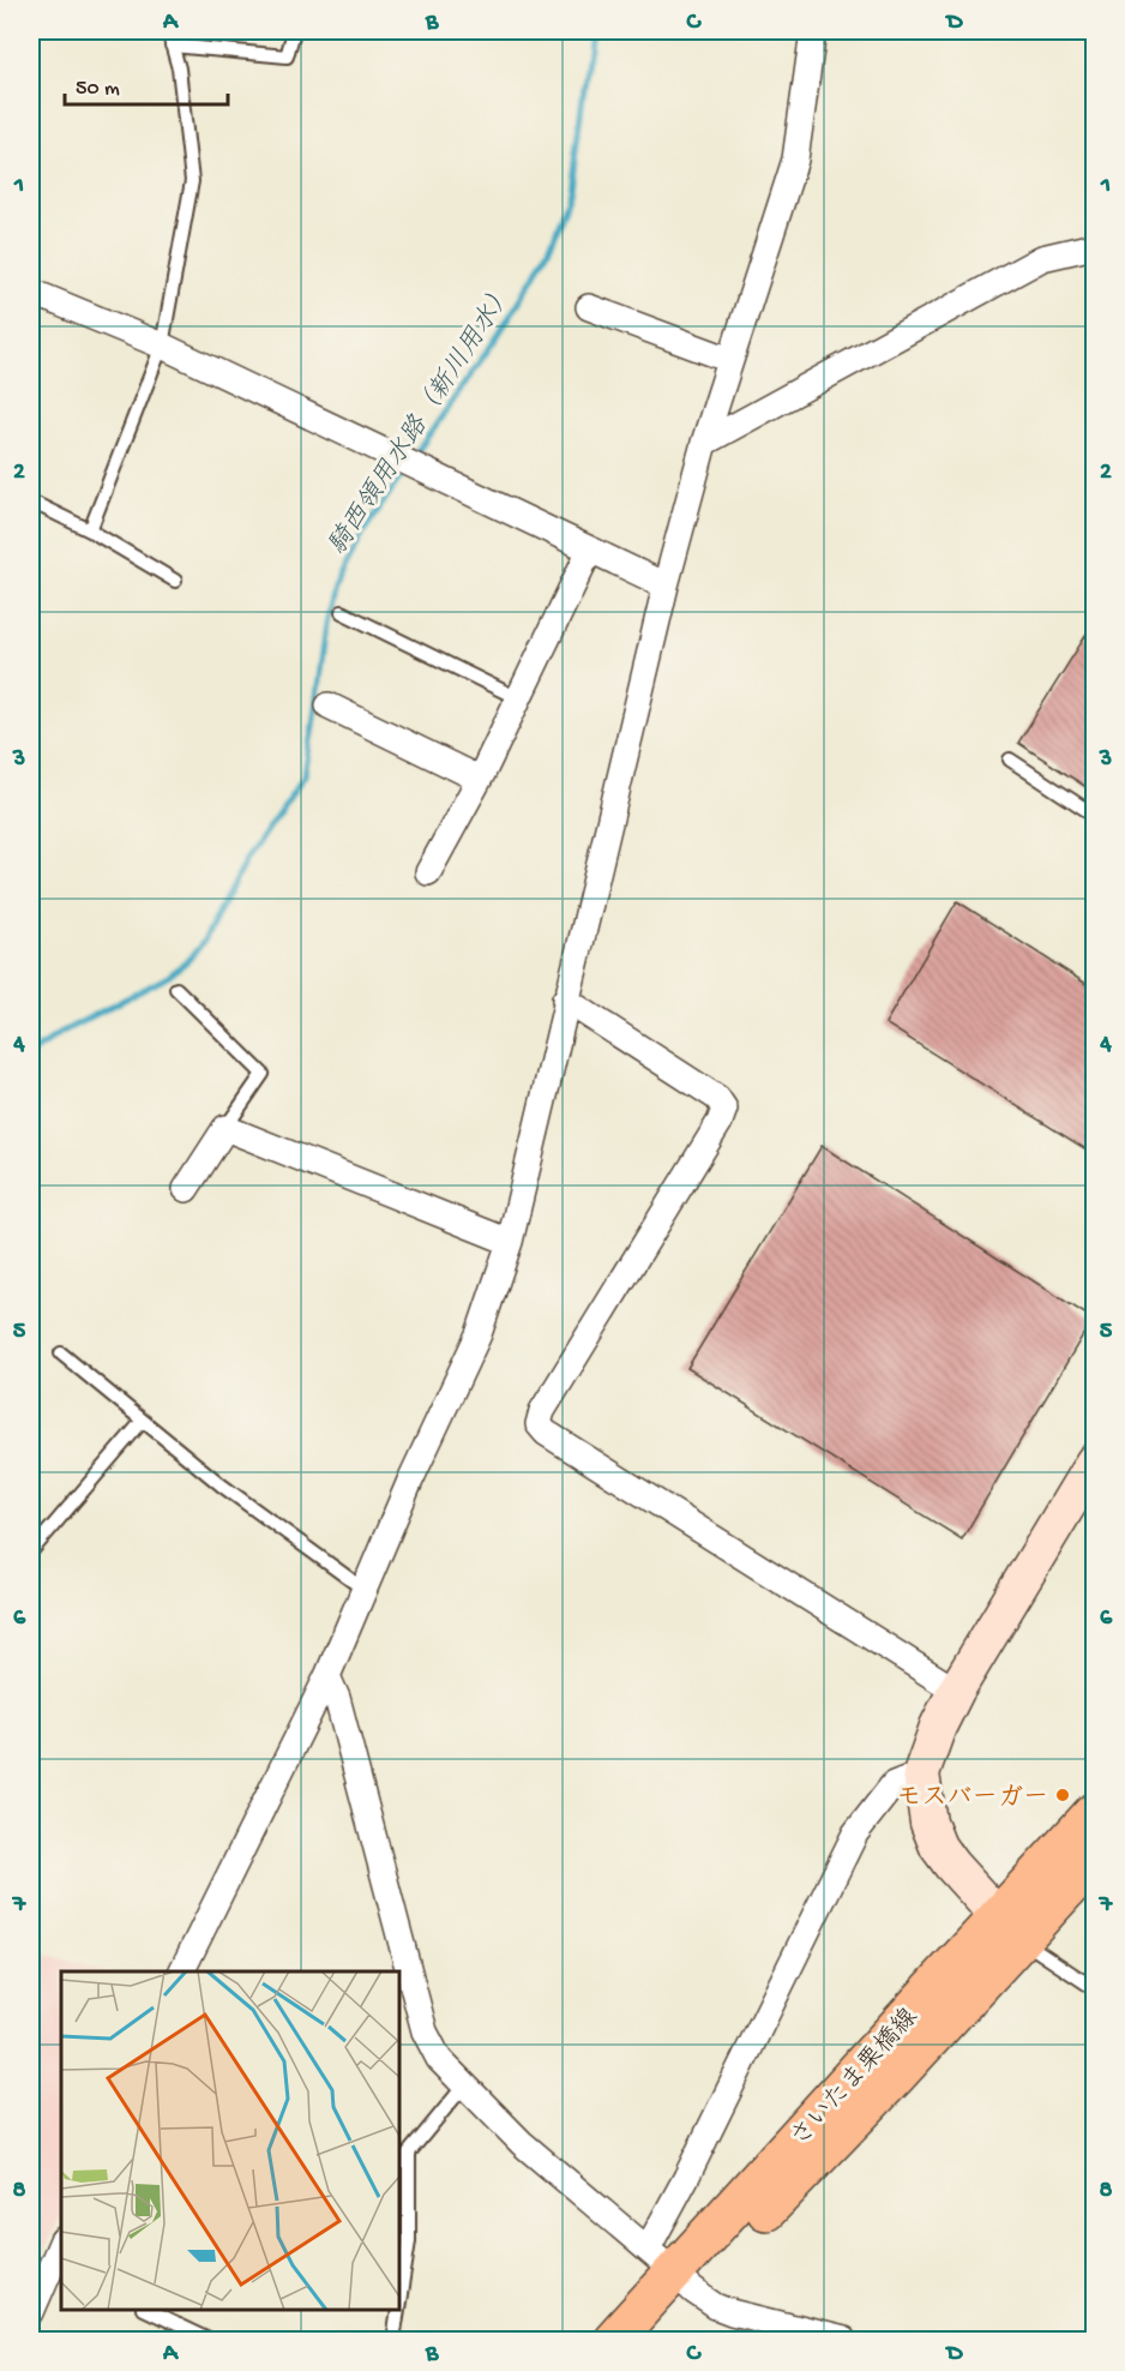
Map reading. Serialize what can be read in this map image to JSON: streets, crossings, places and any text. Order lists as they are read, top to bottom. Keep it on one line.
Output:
{"streets":{"main road":["さいたま栗橋線"]},"water":["騎西領用水路（新川用水）"],"places":["モスバーガー"],"scale_bar":"50 m","grid":{"columns":["A","B","C","D"],"rows":["1","2","3","4","5","6","7","8"]}}
